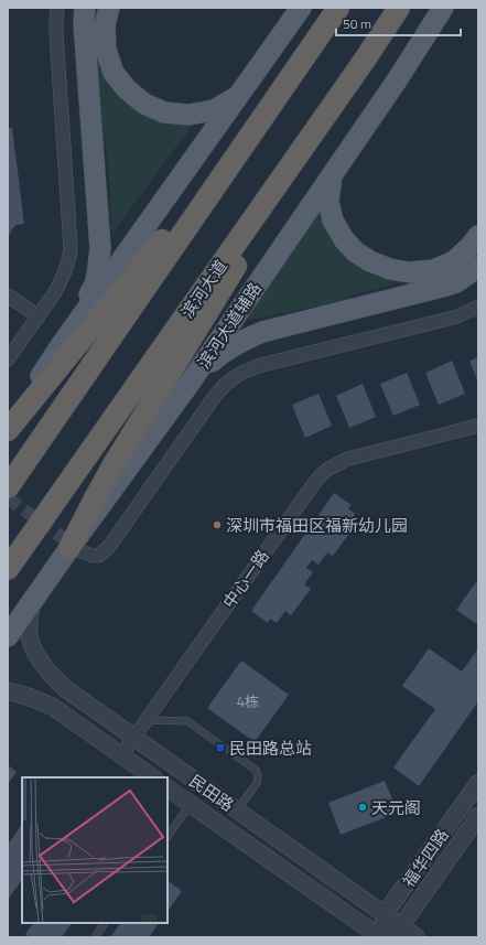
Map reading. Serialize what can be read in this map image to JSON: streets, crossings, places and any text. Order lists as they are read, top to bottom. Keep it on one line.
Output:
{"streets":{"highway":["滨河大道"],"main road":["滨河大道辅路"],"street":["中心一路","民田路","福华四路"]},"crossings":[["滨河大道辅路","民田路"],["中心一路","民田路"],["民田路","福华四路"]],"places":{"other":["深圳市福田区福新幼儿园","天元阁"],"transit":["民田路总站"]},"house_numbers":["4栋"],"scale_bar":"50 m"}
